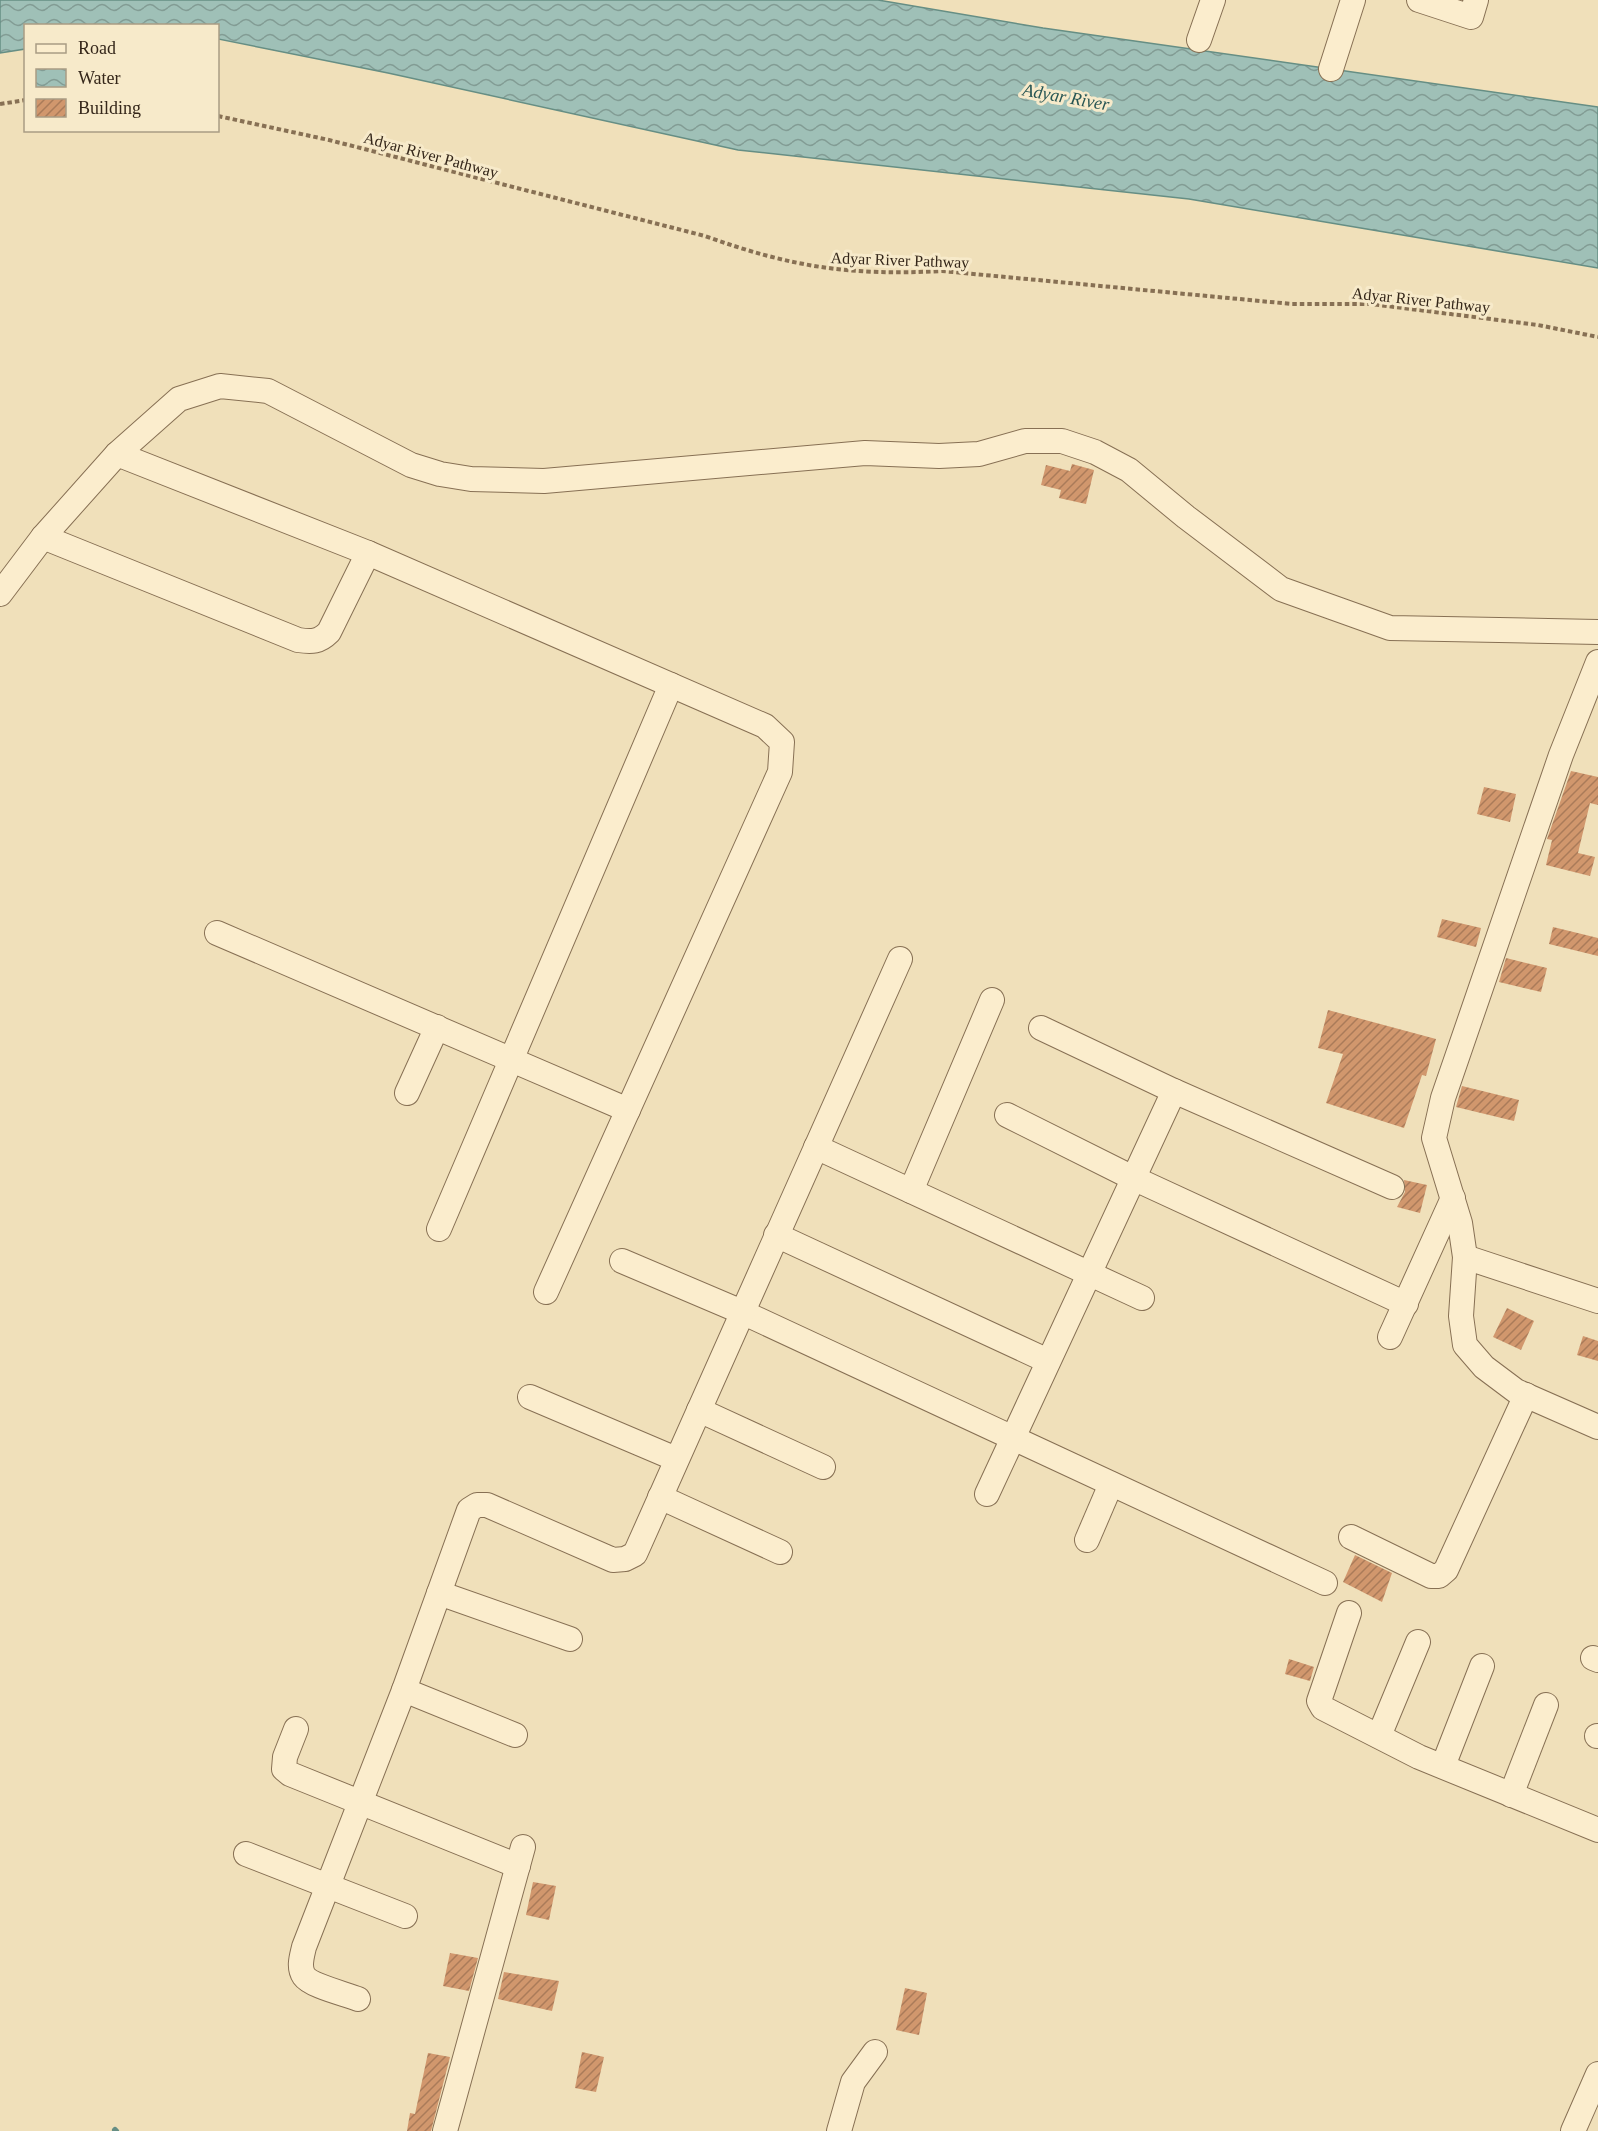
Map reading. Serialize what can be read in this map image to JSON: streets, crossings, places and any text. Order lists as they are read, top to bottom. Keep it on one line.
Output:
{"streets":{"path":["Adyar River Pathway"]},"water":["Adyar River"],"legend":["Road","Water","Building"]}
